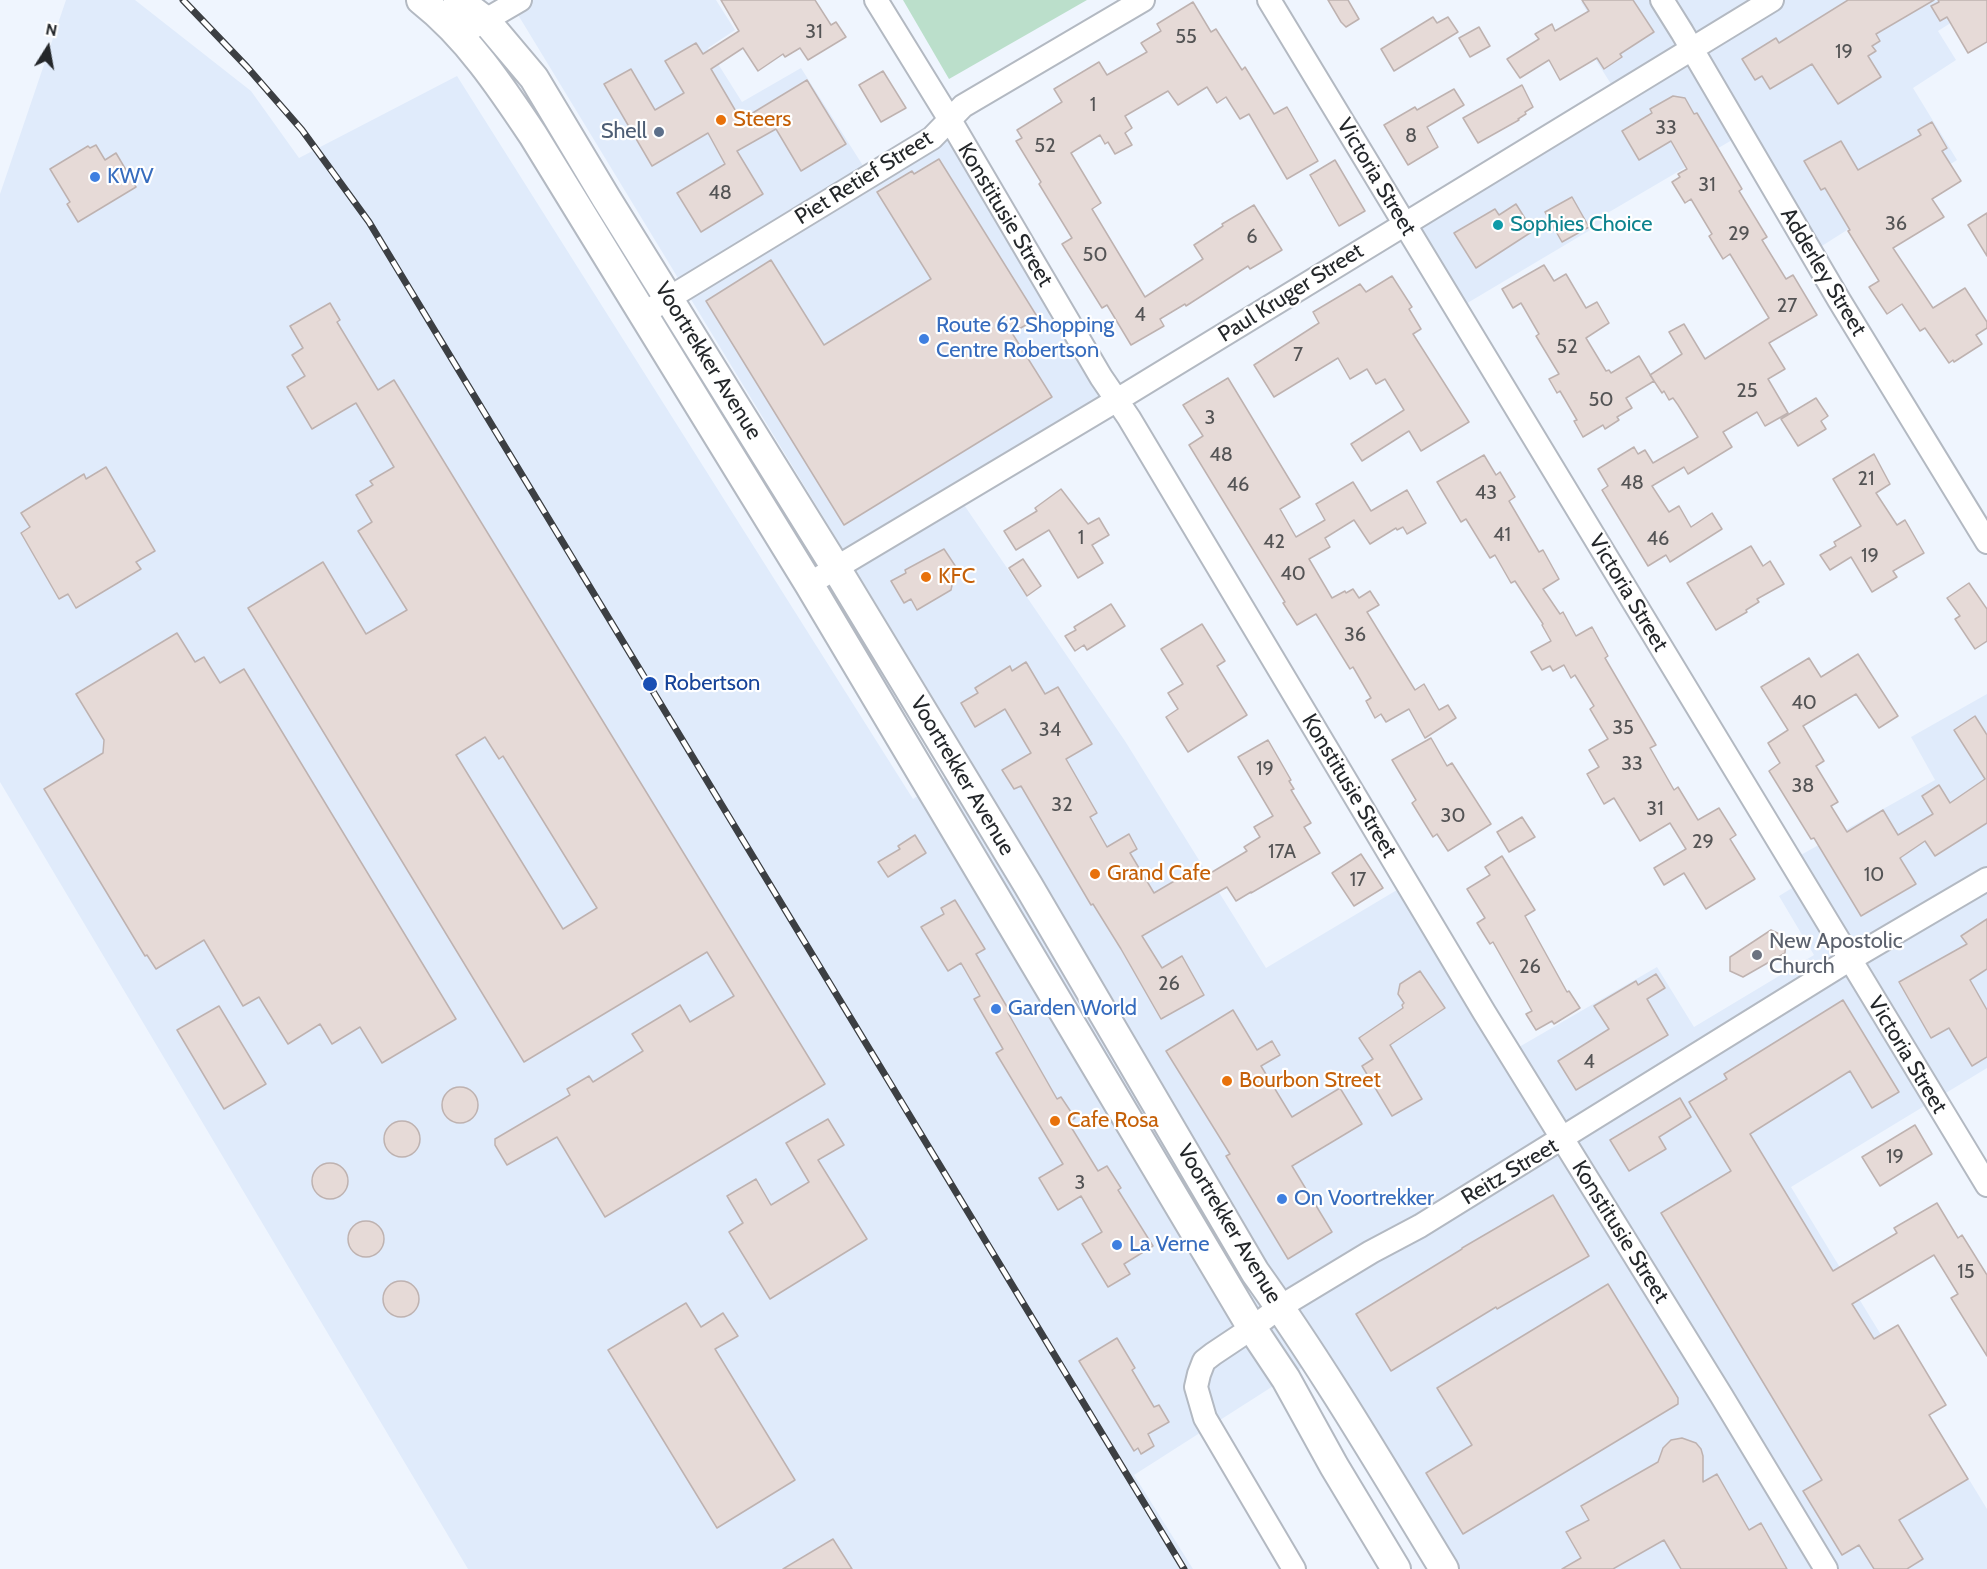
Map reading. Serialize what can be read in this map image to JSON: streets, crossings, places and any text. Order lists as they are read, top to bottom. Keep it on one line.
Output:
{"streets":{"main road":["Voortrekker Avenue"],"street":["Victoria Street","Piet Retief Street","Konstitusie Street","Adderley Street","Paul Kruger Street","Reitz Street"]},"crossings":[["Victoria Street","Paul Kruger Street"],["Victoria Street","Reitz Street"],["Piet Retief Street","Konstitusie Street"],["Piet Retief Street","Voortrekker Avenue"],["Konstitusie Street","Paul Kruger Street"],["Konstitusie Street","Reitz Street"],["Adderley Street","Paul Kruger Street"],["Paul Kruger Street","Voortrekker Avenue"],["Voortrekker Avenue","Reitz Street"]],"places":["Steers","Shell","KWV","Sophies Choice","Route 62 Shopping Centre Robertson","KFC","Robertson","Grand Cafe","New Apostolic Church","Garden World","Bourbon Street","Cafe Rosa","On Voortrekker","La Verne"],"house_numbers":["31","55","19","1","33","8","52","31","48","36","29","6","50","27","4","52","7","25","50","3","48","21","48","46","43","41","1","46","42","19","40","36","40","35","34","33","19","38","32","31","30","29","17A","10","17","26","26","4","19","3","15"],"north":"top"}
